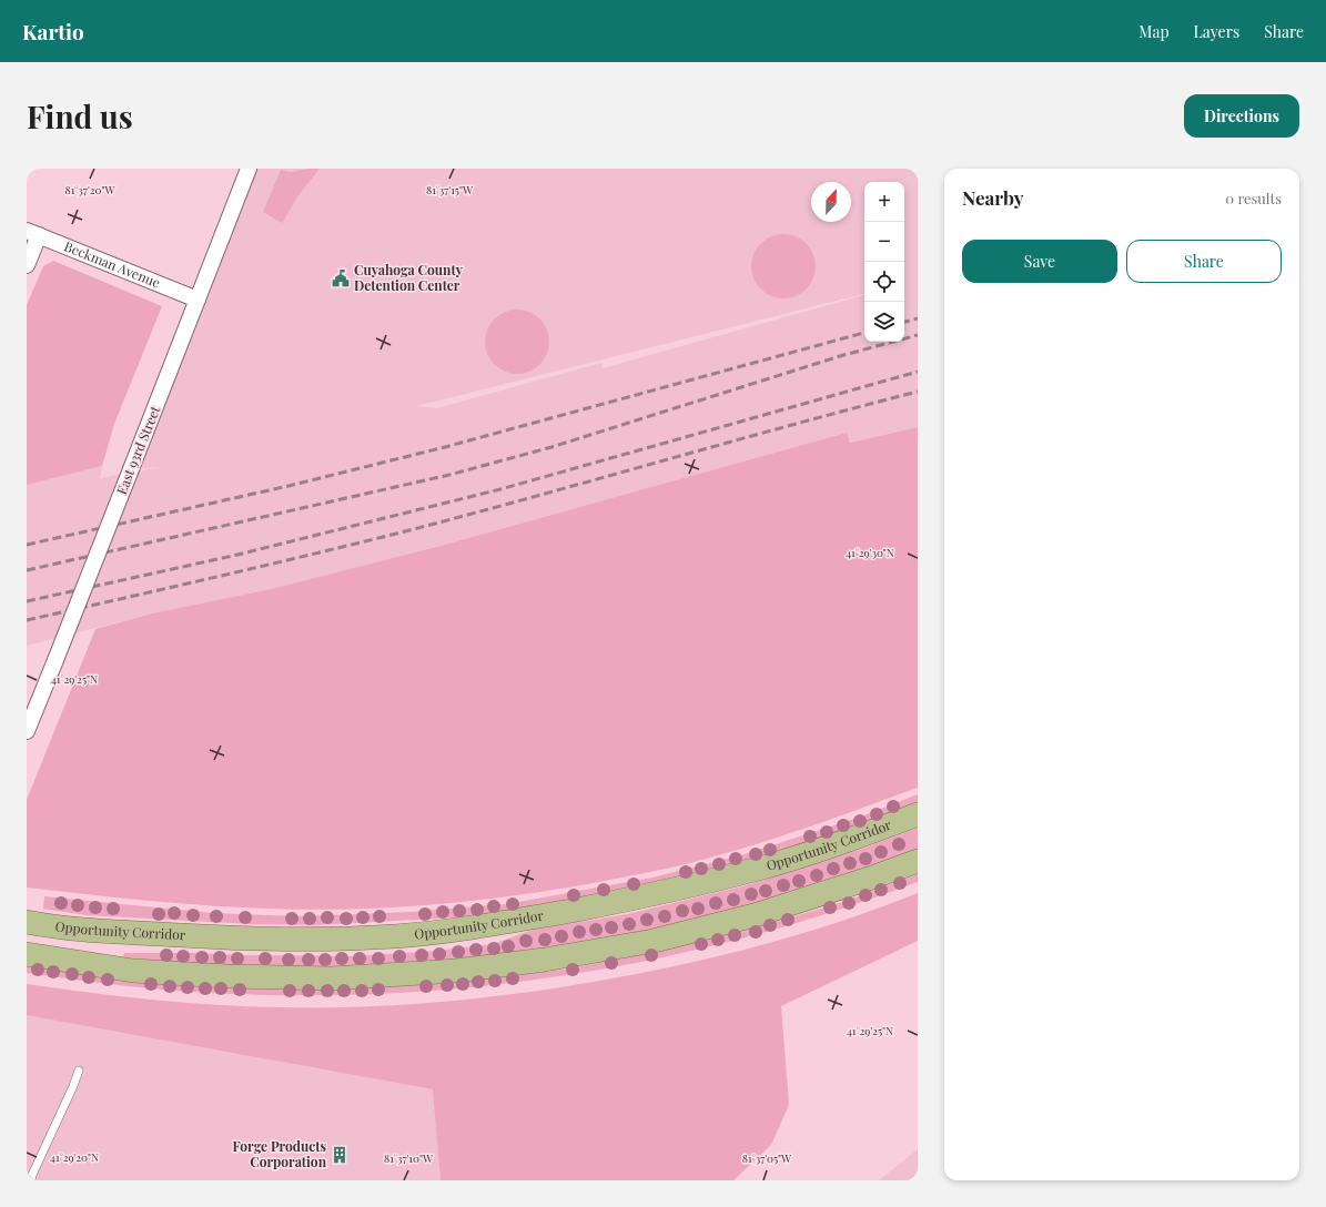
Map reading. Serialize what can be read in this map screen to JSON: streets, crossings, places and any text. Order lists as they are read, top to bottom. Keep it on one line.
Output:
{"streets":{"main road":["Opportunity Corridor"],"street":["Beckman Avenue","East 93rd Street"]},"crossings":[["Beckman Avenue","East 93rd Street"]],"places":{"public building":["Cuyahoga County Detention Center"],"building":["Forge Products Corporation"]},"north":"top","page":{"header":"Kartio","nav":["Map","Layers","Share"],"buttons":["Directions",["Save","Share"]],"title":"Find us","heading":["Nearby","0 results"],"map_buttons":["+","−"]},"coordinates":["81°37'20\"W","81°37'15\"W","41°29'30\"N","41°29'25\"N","41°29'20\"N","81°37'10\"W","81°37'05\"W"]}
